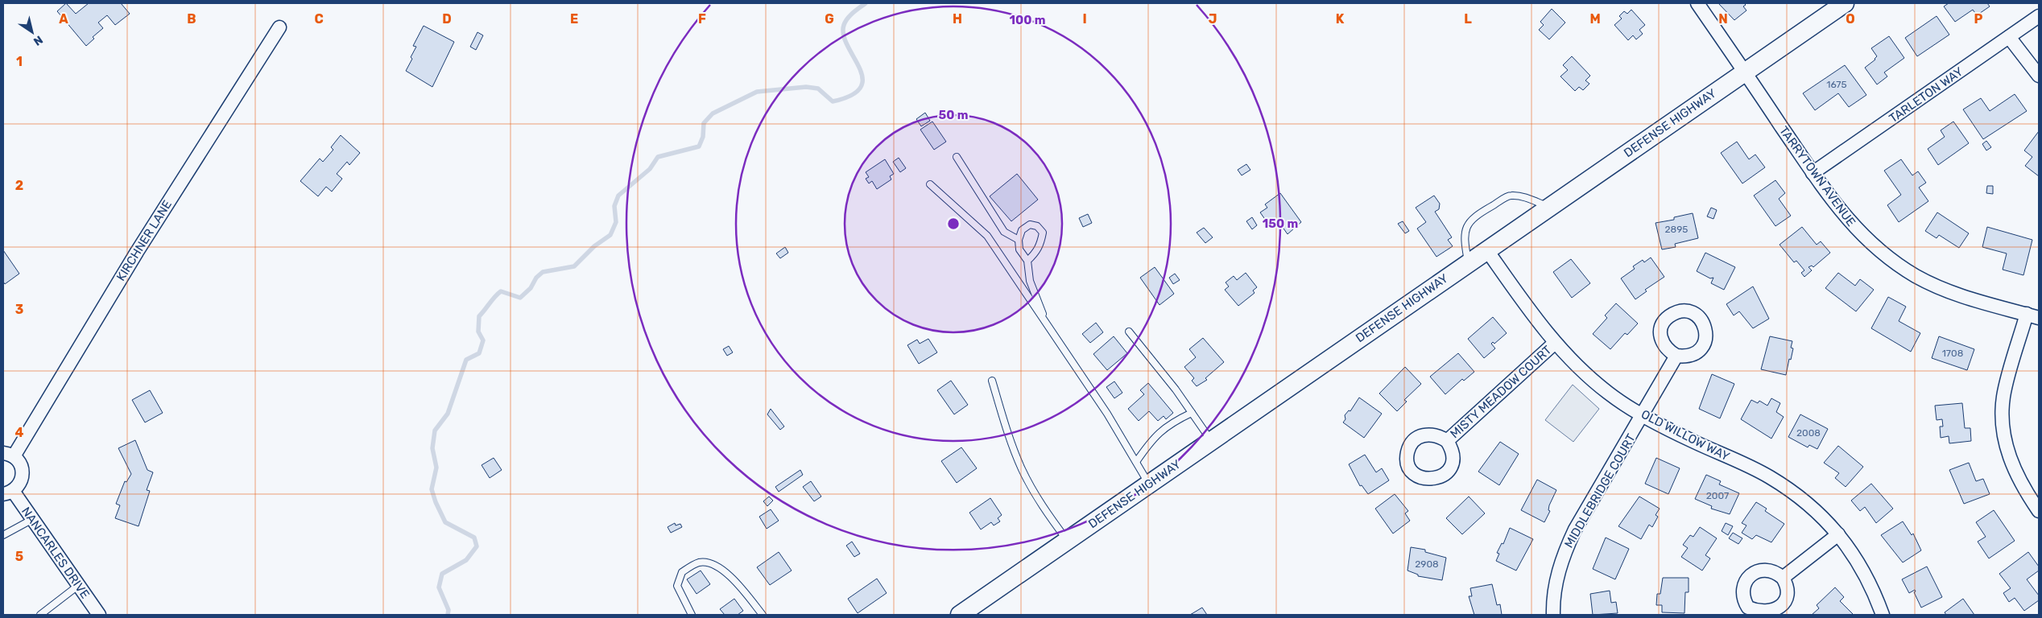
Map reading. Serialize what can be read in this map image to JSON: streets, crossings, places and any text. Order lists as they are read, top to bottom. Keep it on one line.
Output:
{"streets":{"main road":["DEFENSE HIGHWAY"],"street":["TARLETON WAY","TARRYTOWN AVENUE","KIRCHNER LANE","MISTY MEADOW COURT","OLD WILLOW WAY","MIDDLEBRIDGE COURT","NANCARLES DRIVE"]},"crossings":[["TARLETON WAY","TARRYTOWN AVENUE"],["DEFENSE HIGHWAY","TARRYTOWN AVENUE"],["DEFENSE HIGHWAY","OLD WILLOW WAY"],["KIRCHNER LANE","NANCARLES DRIVE"],["MISTY MEADOW COURT","OLD WILLOW WAY"],["OLD WILLOW WAY","MIDDLEBRIDGE COURT"]],"house_numbers":["1675","2895","1708","2008","2007","2908"],"north":"bottom right","grid":{"columns":["A","B","C","D","E","F","G","H","I","J","K","L","M","N","O","P"],"rows":["1","2","3","4","5"]},"rings":["100 m","50 m","150 m"]}
